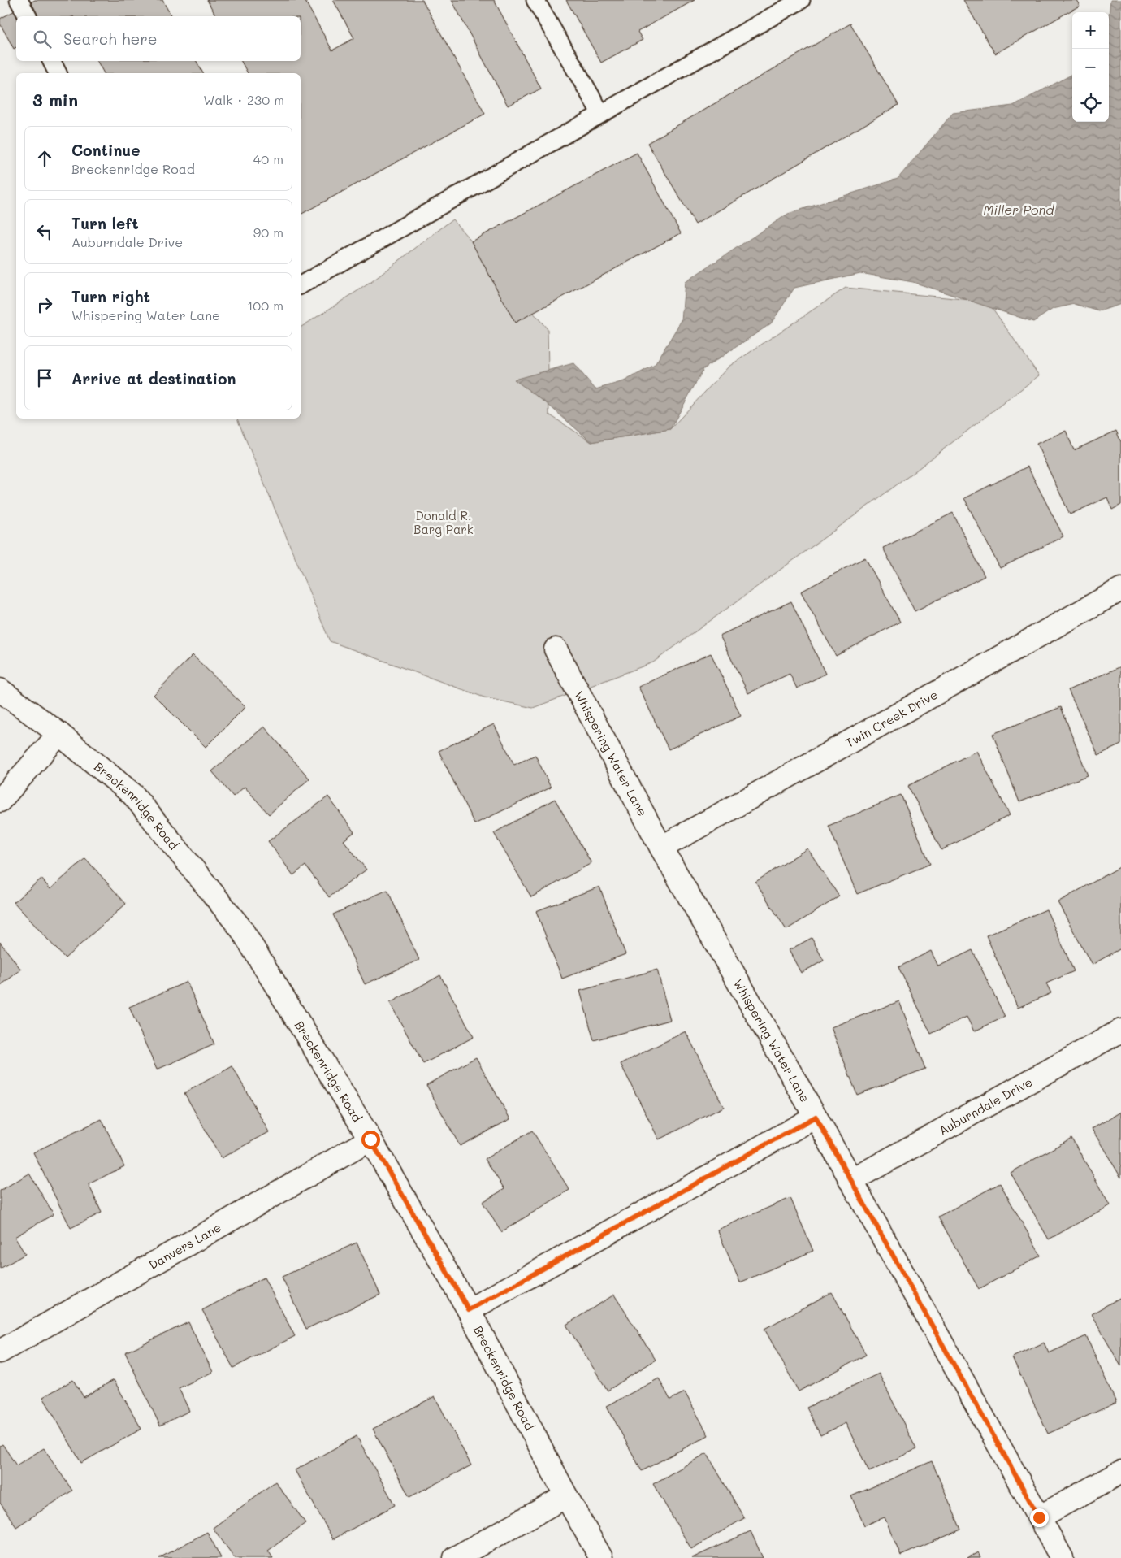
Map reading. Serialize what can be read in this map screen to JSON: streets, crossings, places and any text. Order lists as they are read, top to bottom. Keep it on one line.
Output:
{"streets":{"street":["Twin Creek Drive","Whispering Water Lane","Breckenridge Road","Auburndale Drive","Danvers Lane"]},"crossings":[["Twin Creek Drive","Whispering Water Lane"],["Whispering Water Lane","Auburndale Drive"],["Breckenridge Road","Danvers Lane"]],"water":["Miller Pond"],"parks":["Donald R. Barg Park"],"page":{"map_buttons":["+","−"],"search":"Search here","heading":["3 min","Walk · 230 m"],"list":[["Continue","Breckenridge Road","40 m"],["Turn left","Auburndale Drive","90 m"],["Turn right","Whispering Water Lane","100 m"],"Arrive at destination"]}}
